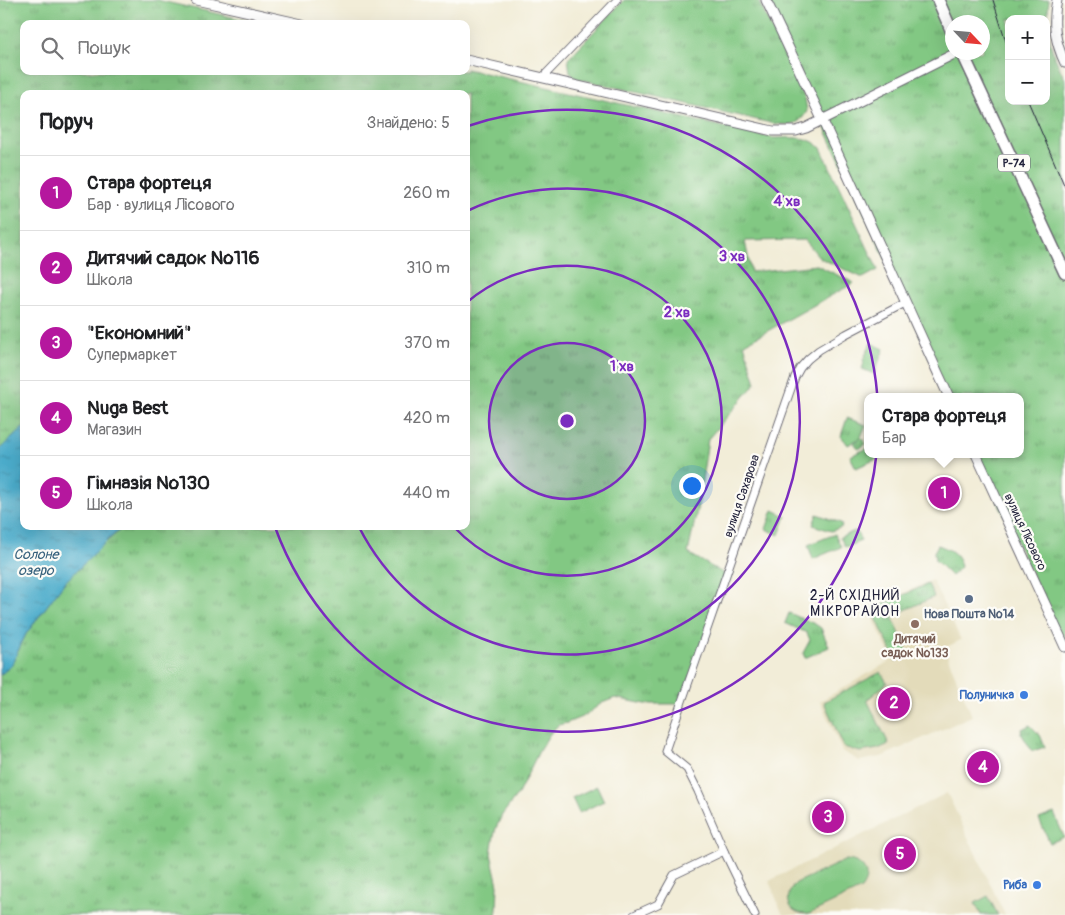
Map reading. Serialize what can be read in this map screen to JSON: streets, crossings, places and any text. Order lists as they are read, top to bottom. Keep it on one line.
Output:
{"streets":{"main road":["Р-74"],"street":["вулиця Сахарова","вулиця Лісового"]},"districts":["2-Й СХІДНИЙ МІКРОРАЙОН"],"water":["Солоне озеро"],"places":["Нова Пошта №14","Дитячий садок №133","Полуничка","Риба"],"north":"bottom right","page":{"map_buttons":["+","−"],"search":"Пошук","heading":["Поруч","Знайдено: 5"],"list":[{"mark":"1","name":"Стара фортеця","note":"Бар · вулиця Лісового","value":"260 m"},{"mark":"2","name":"Дитячий садок №116","note":"Школа","value":"310 m"},{"mark":"3","name":"\"Економний\"","note":"Супермаркет","value":"370 m"},{"mark":"4","name":"Nuga Best","note":"Магазин","value":"420 m"},{"mark":"5","name":"Гімназія №130","note":"Школа","value":"440 m"}],"popup":["Стара фортеця","Бар"],"pins":["1","2","4","3","5"]},"rings":["4 хв","3 хв","2 хв","1 хв"]}
